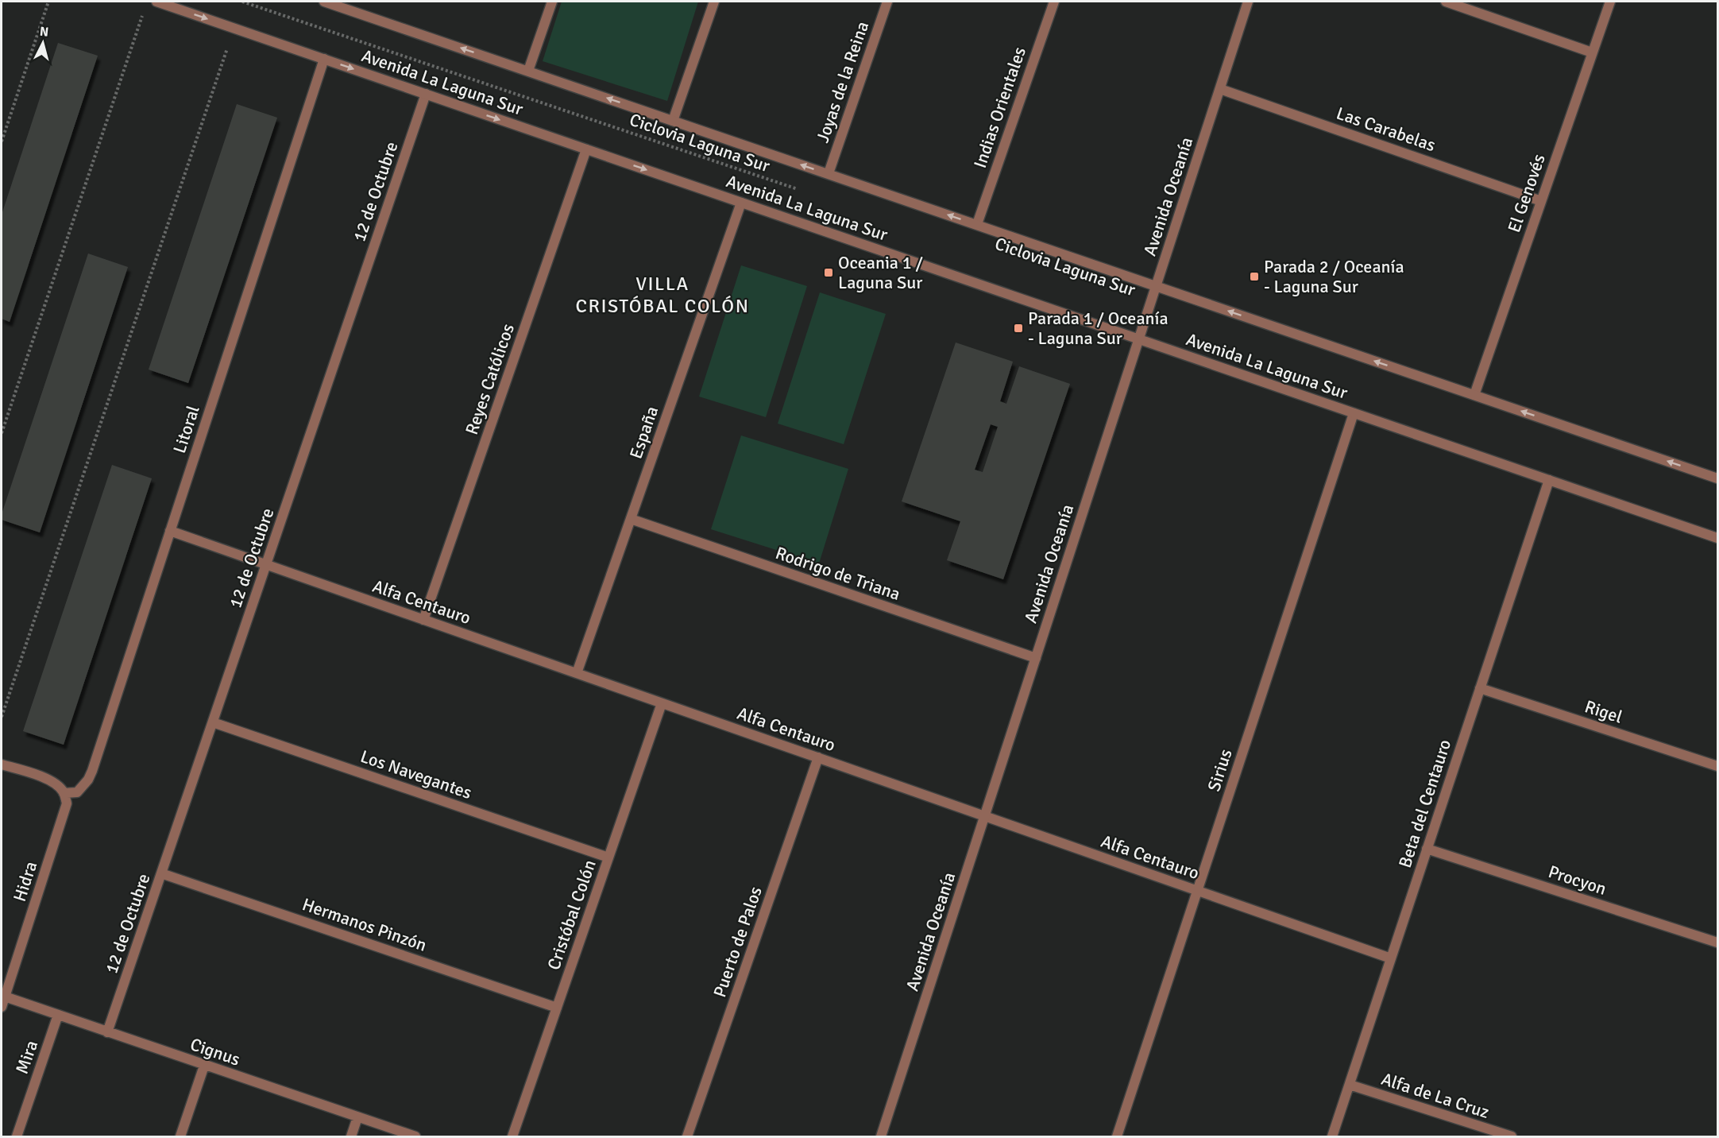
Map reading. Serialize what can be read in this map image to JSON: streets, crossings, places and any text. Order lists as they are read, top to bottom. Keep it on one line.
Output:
{"streets":{"street":["Avenida La Laguna Sur","Joyas de la Reina","Indias Orientales","Las Carabelas","12 de Octubre","El Genovés","Avenida Oceanía","Reyes Católicos","Litoral","España","Rodrigo de Triana","Alfa Centauro","Rigel","Sirius","Los Navegantes","Beta del Centauro","Procyon","Hidra","Cristóbal Colón","Hermanos Pinzón","Puerto de Palos","Cignus","Mira","Alfa de La Cruz"],"path":["Ciclovia Laguna Sur"]},"crossings":[["Avenida La Laguna Sur","12 de Octubre"],["Avenida La Laguna Sur","Avenida Oceanía"],["Avenida La Laguna Sur","Reyes Católicos"],["Avenida La Laguna Sur","Litoral"],["Avenida La Laguna Sur","España"],["Avenida La Laguna Sur","Sirius"],["Avenida La Laguna Sur","Beta del Centauro"],["Las Carabelas","El Genovés"],["Las Carabelas","Avenida Oceanía"],["12 de Octubre","Alfa Centauro"],["12 de Octubre","Los Navegantes"],["12 de Octubre","Hermanos Pinzón"],["12 de Octubre","Cignus"],["Avenida Oceanía","Rodrigo de Triana"],["Avenida Oceanía","Alfa Centauro"],["Reyes Católicos","Alfa Centauro"],["Litoral","Alfa Centauro"],["Litoral","Hidra"],["España","Rodrigo de Triana"],["España","Alfa Centauro"],["Alfa Centauro","Sirius"],["Alfa Centauro","Beta del Centauro"],["Alfa Centauro","Cristóbal Colón"],["Alfa Centauro","Puerto de Palos"],["Rigel","Beta del Centauro"],["Los Navegantes","Cristóbal Colón"],["Beta del Centauro","Procyon"],["Beta del Centauro","Alfa de La Cruz"],["Hidra","Cignus"],["Cristóbal Colón","Hermanos Pinzón"],["Cignus","Mira"]],"districts":["VILLA CRISTÓBAL COLÓN"],"places":{"transit":["Oceania 1 / Laguna Sur","Parada 2 / Oceanía - Laguna Sur","Parada 1 / Oceanía - Laguna Sur"]},"north":"top"}
